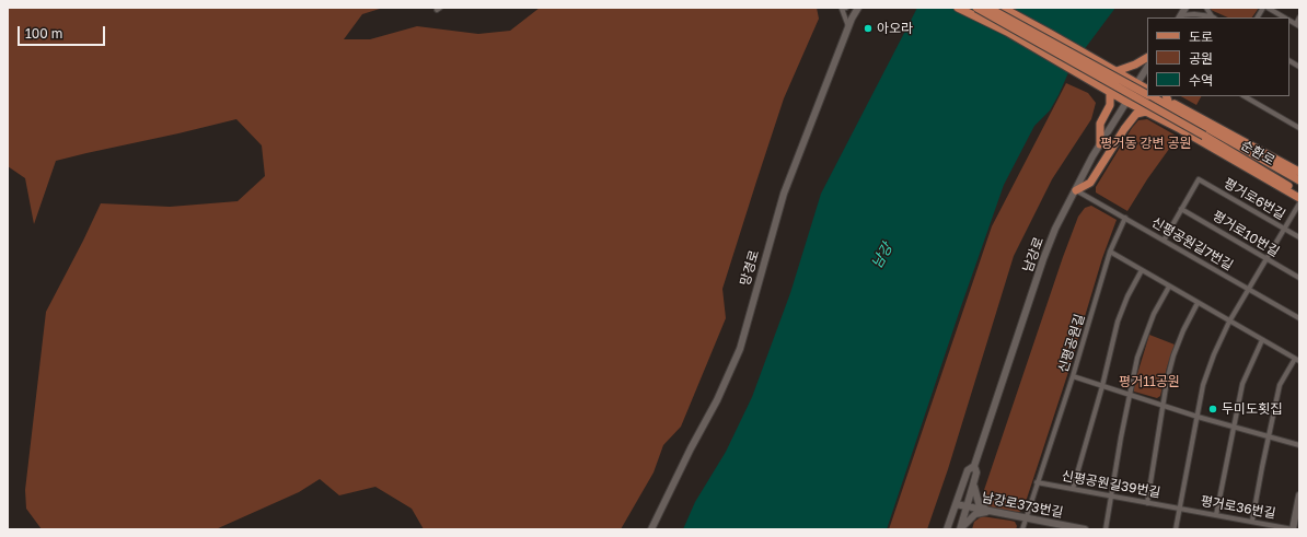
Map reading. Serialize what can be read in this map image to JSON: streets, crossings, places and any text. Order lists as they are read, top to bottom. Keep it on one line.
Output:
{"streets":{"main road":["순환로"],"street":["평거로6번길","평거로10번길","신평공원길7번길","남강로","망경로","신평공원길","신평공원길39번길","남강로373번길","평거로36번길"]},"crossings":[["평거로6번길","평거로10번길"],["신평공원길7번길","신평공원길"],["남강로","남강로373번길"],["신평공원길","신평공원길39번길"],["신평공원길","남강로373번길"],["신평공원길39번길","평거로36번길"]],"water":["남강"],"parks":["평거동 강변 공원","평거11공원"],"places":["아오라","두미도횟집"],"legend":["도로","공원","수역"],"scale_bar":"100 m"}
